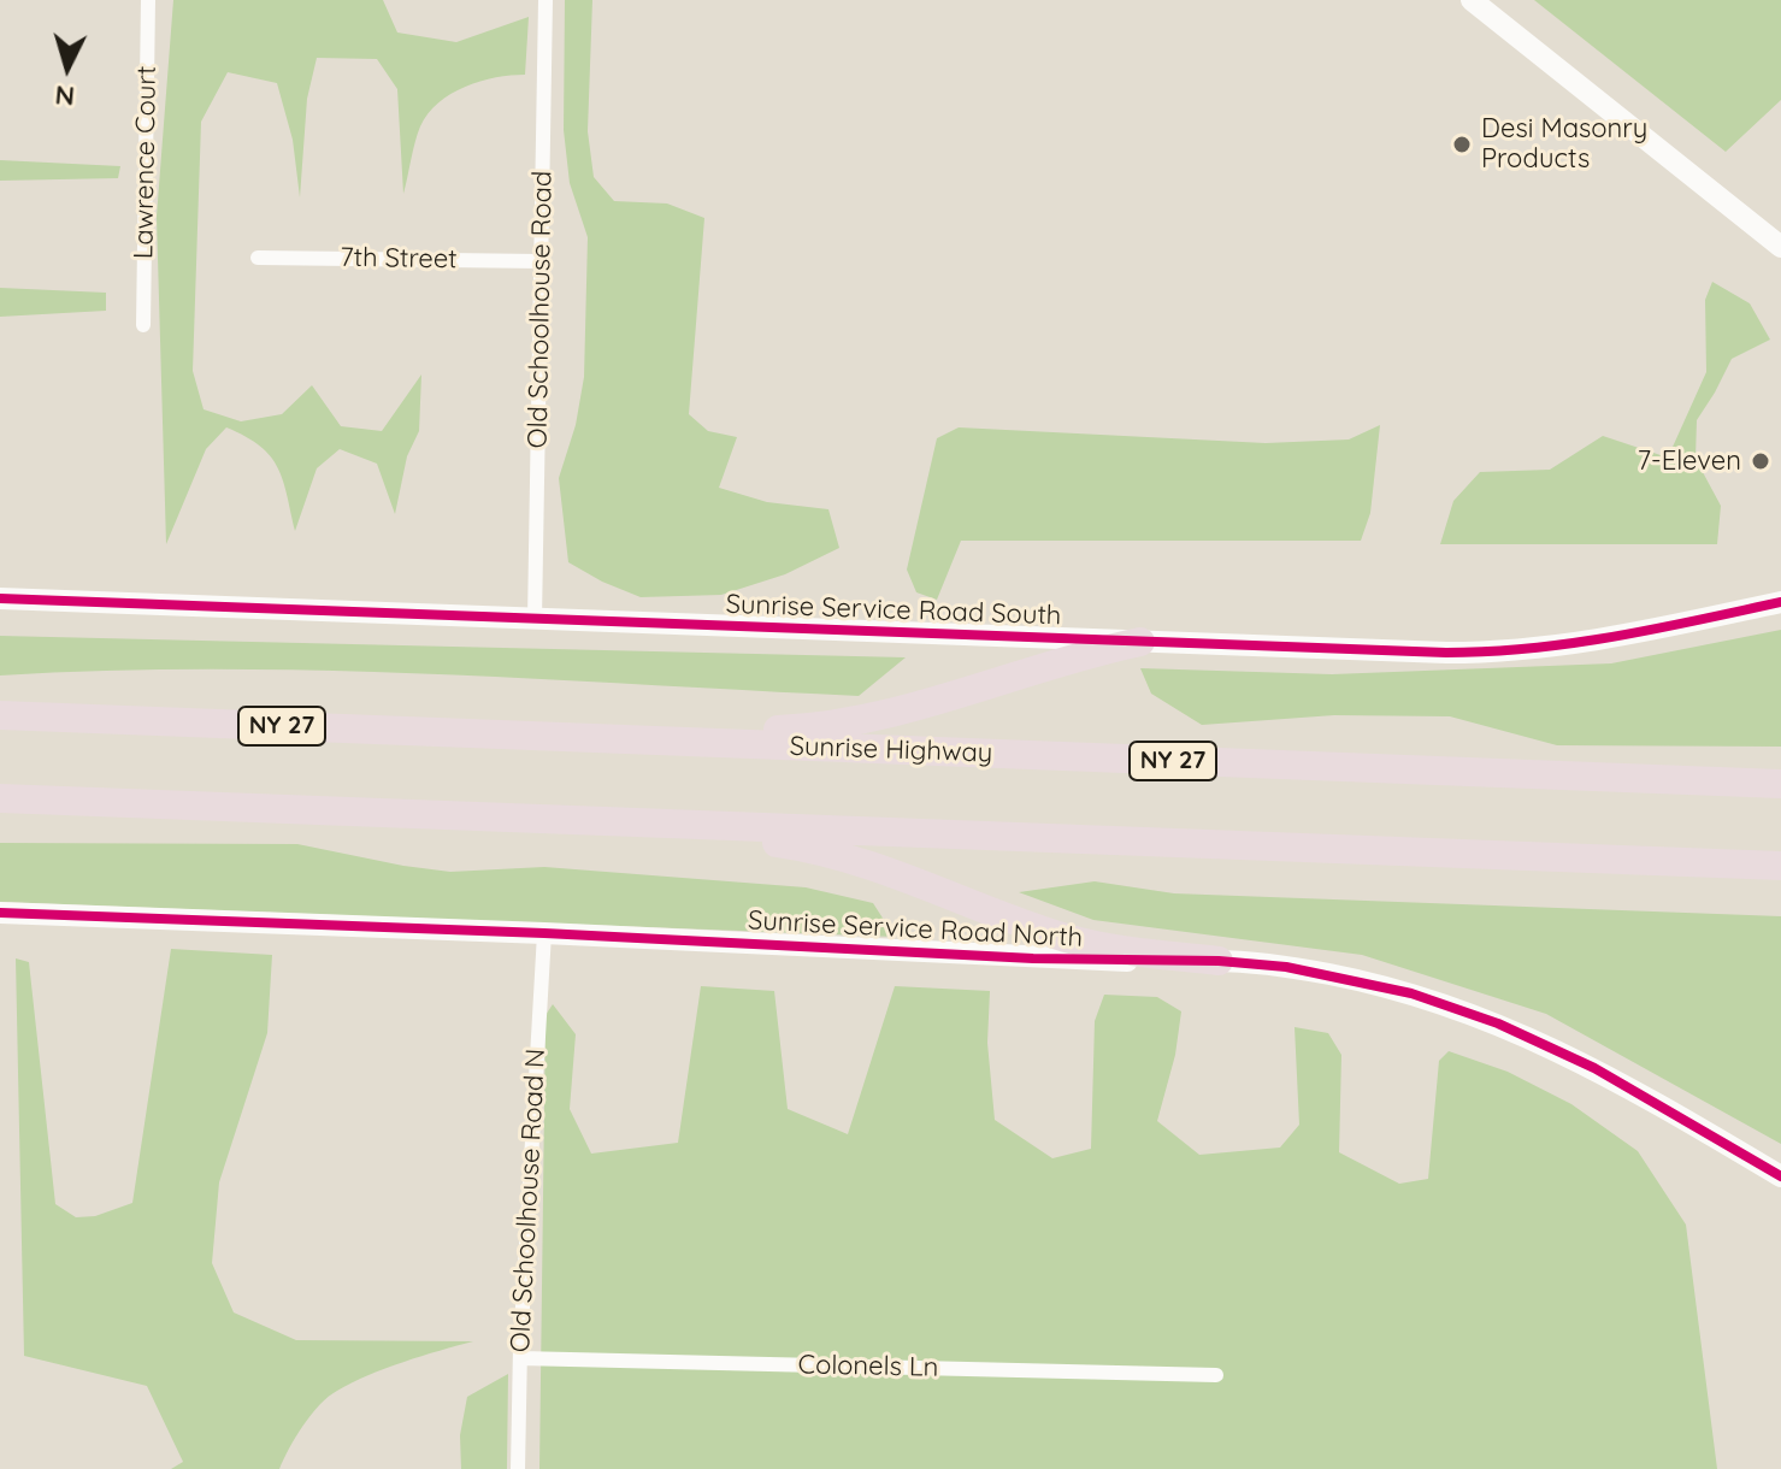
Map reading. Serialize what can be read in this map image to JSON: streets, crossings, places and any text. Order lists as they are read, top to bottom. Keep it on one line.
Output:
{"streets":{"highway":["NY 27","Sunrise Highway"],"street":["Lawrence Court","7th Street","Old Schoolhouse Road","Sunrise Service Road South","Sunrise Service Road North","Old Schoolhouse Road N","Colonels Ln"]},"crossings":[["7th Street","Old Schoolhouse Road"],["Old Schoolhouse Road","Sunrise Service Road South"],["Sunrise Service Road North","Old Schoolhouse Road N"],["Old Schoolhouse Road N","Colonels Ln"]],"places":["Desi Masonry Products","7-Eleven"],"north":"bottom"}
